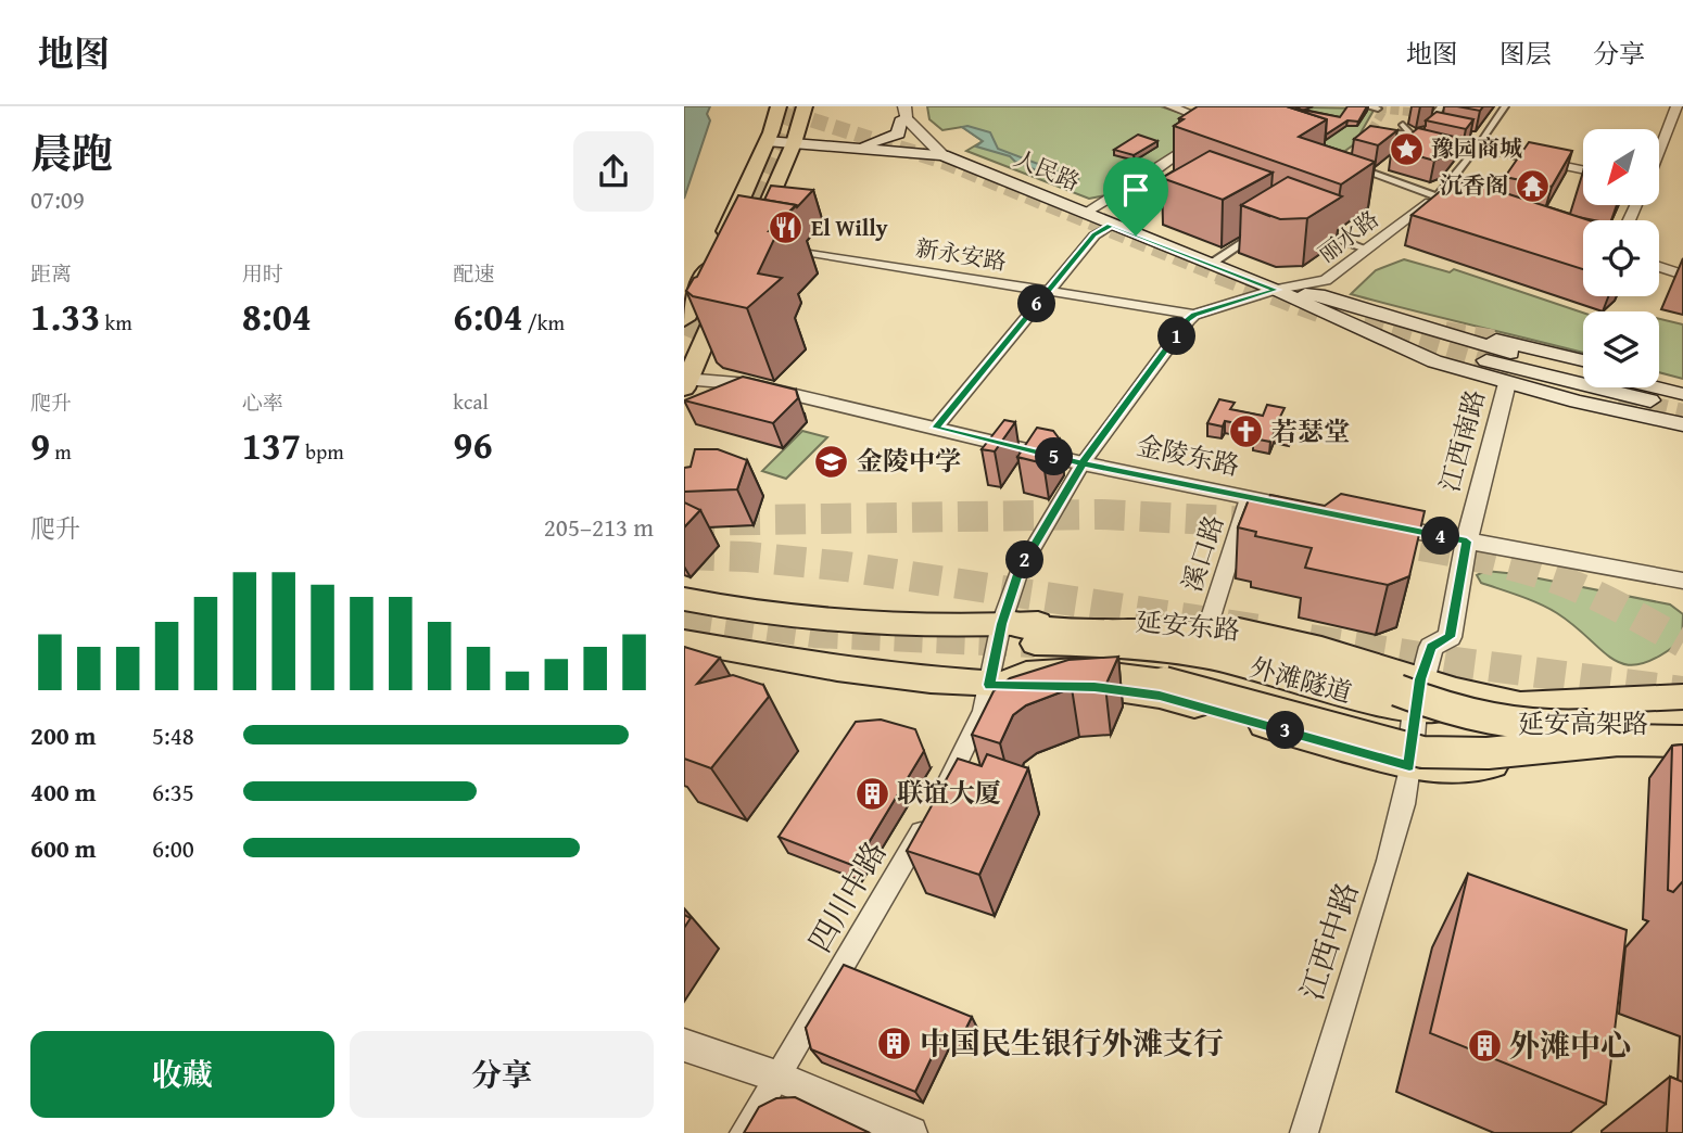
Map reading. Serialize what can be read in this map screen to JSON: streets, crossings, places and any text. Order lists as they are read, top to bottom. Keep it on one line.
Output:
{"streets":{"highway":["延安高架路"],"main road":["人民路","外滩隧道"],"street":["丽水路","新永安路","江西南路","金陵东路","溪口路","四川中路","江西中路"]},"crossings":[["人民路","丽水路"],["人民路","江西南路"],["丽水路","新永安路"],["丽水路","四川中路"],["新永安路","四川中路"],["江西南路","外滩隧道"],["江西南路","延安高架路"],["江西南路","江西中路"],["金陵东路","溪口路"],["金陵东路","四川中路"],["溪口路","延安高架路"],["外滩隧道","延安高架路"],["外滩隧道","四川中路"],["外滩隧道","江西中路"],["延安高架路","四川中路"],["延安高架路","江西中路"]],"places":{"place":["豫园商城"],"temple":["沉香阁"],"restaurant":["El Willy"],"church":["若瑟堂"],"school or university":["金陵中学"],"building":["联谊大厦","中国民生银行外滩支行","外滩中心"]},"north":"bottom left","page":{"header":"地图","nav":["地图","图层","分享"],"heading":["晨跑","07:09"],"stats":[["距离","1.33 km"],["用时","8:04"],["配速","6:04 /km"],["爬升","9 m"],["心率","137 bpm"],["kcal","96"]],"pins":["6","1","5","4","2","3"],"chart":["爬升","205–213 m"],"list":[{"name":"200 m","note":"5:48"},{"name":"400 m","note":"6:35"},{"name":"600 m","note":"6:00"}],"buttons":["收藏","分享"]}}
